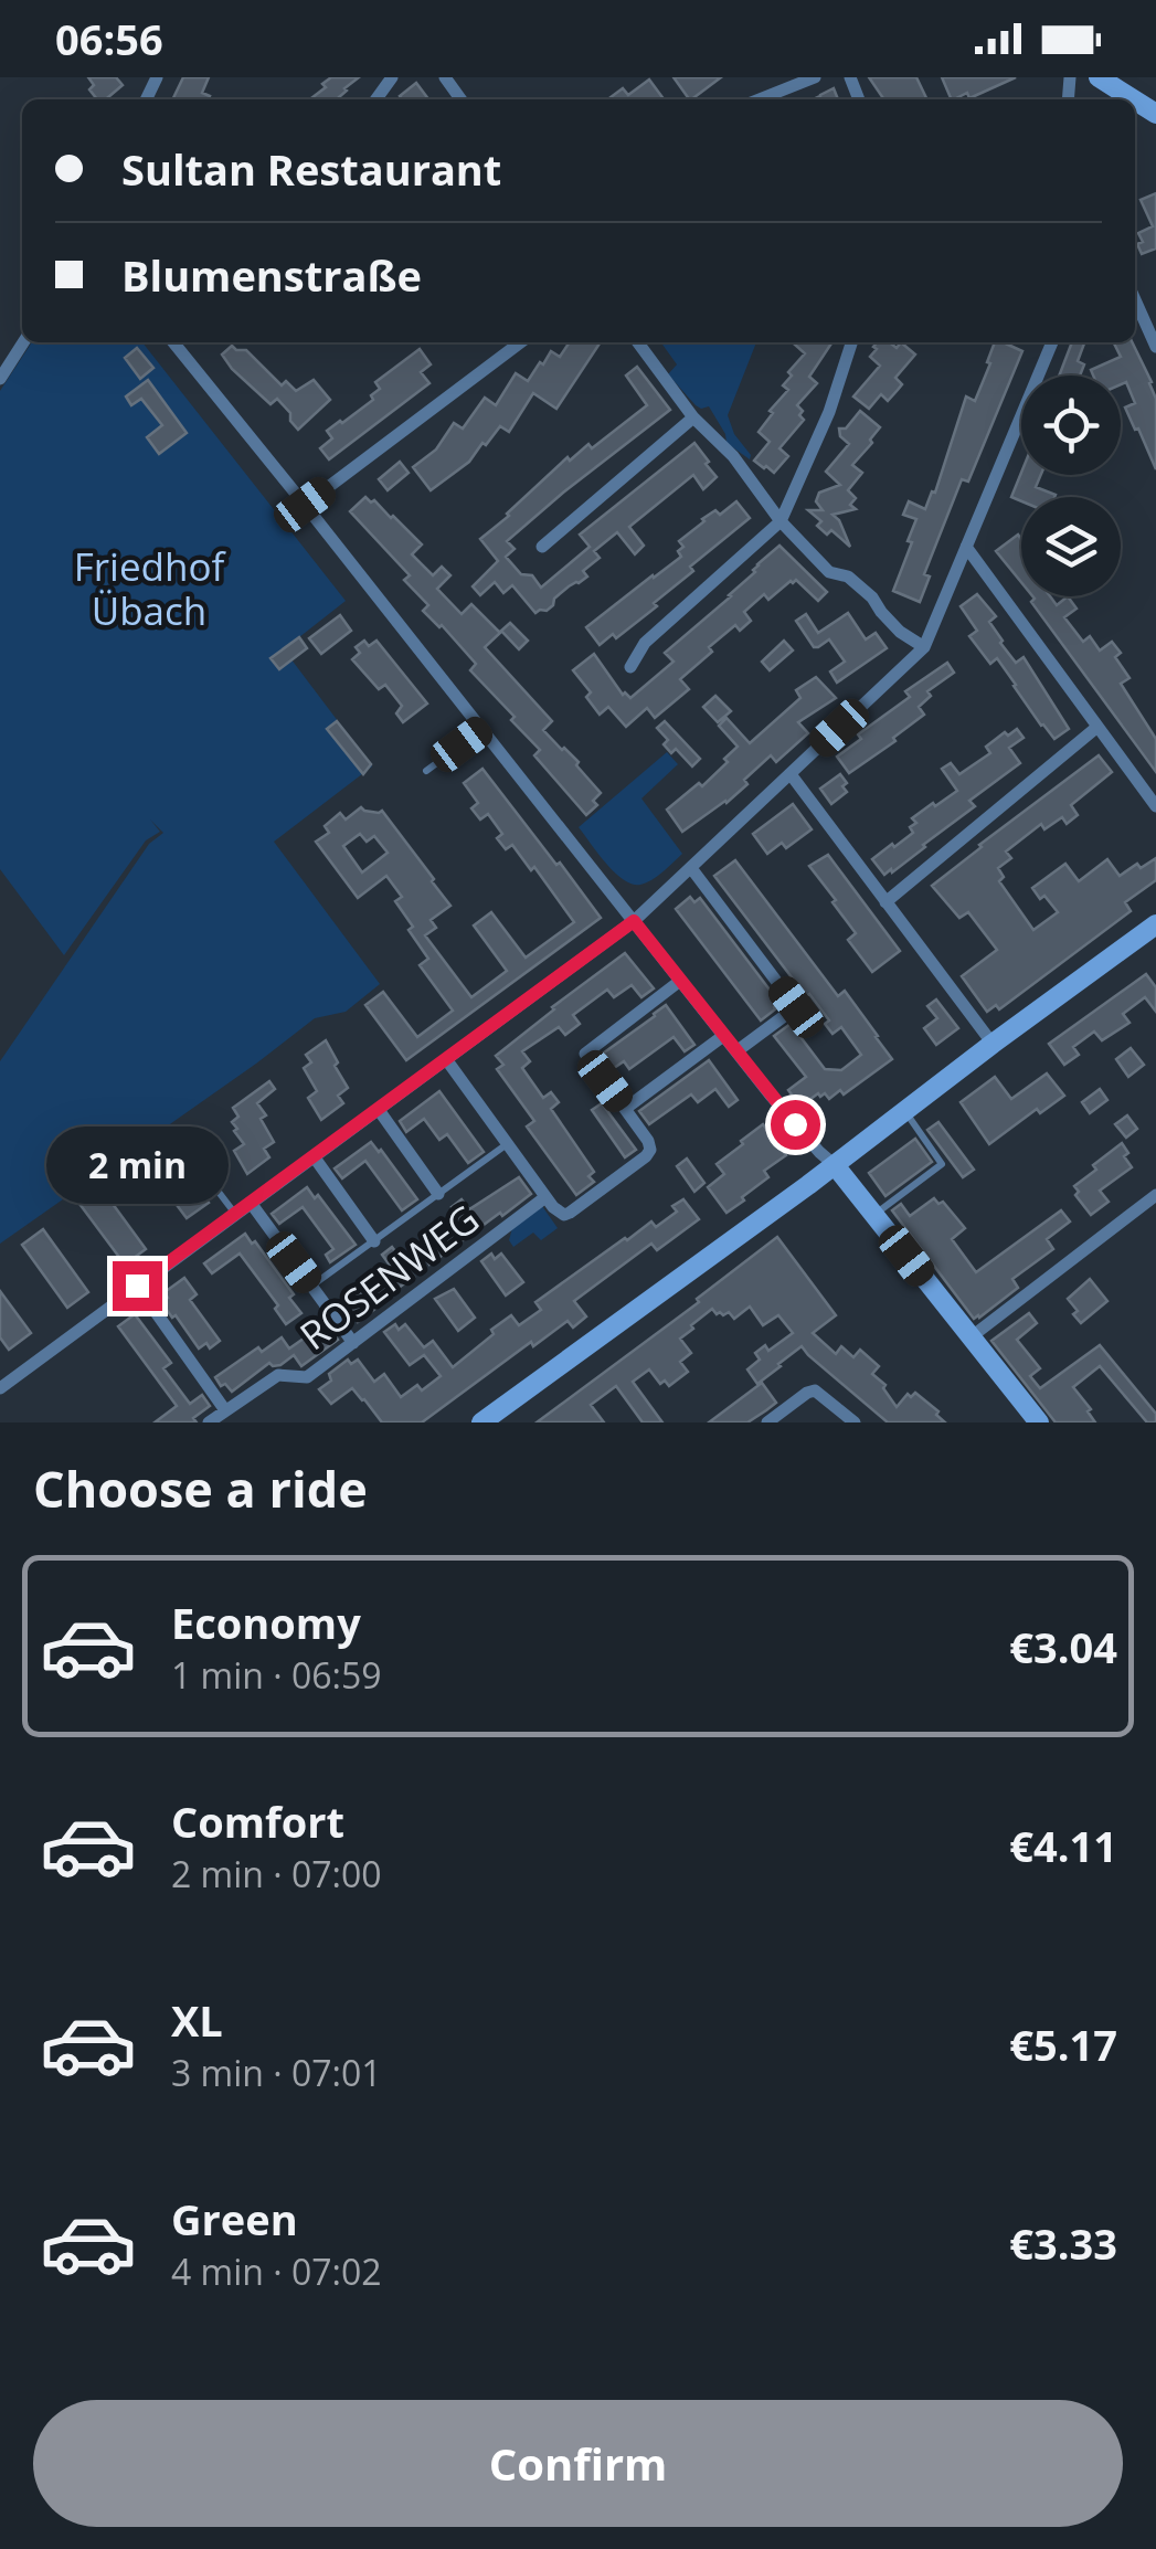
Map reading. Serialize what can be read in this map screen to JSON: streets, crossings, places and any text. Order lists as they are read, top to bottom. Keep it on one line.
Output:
{"streets":{"street":["ROSENWEG"]},"parks":["Friedhof Übach"],"page":{"status":"06:56","banner":["Sultan Restaurant","Blumenstraße"],"bubble":"2 min","heading":"Choose a ride","list":[{"name":"Economy","note":"1 min · 06:59","value":"€3.04"},{"name":"Comfort","note":"2 min · 07:00","value":"€4.11"},{"name":"XL","note":"3 min · 07:01","value":"€5.17"},{"name":"Green","note":"4 min · 07:02","value":"€3.33"}],"buttons":"Confirm"}}
